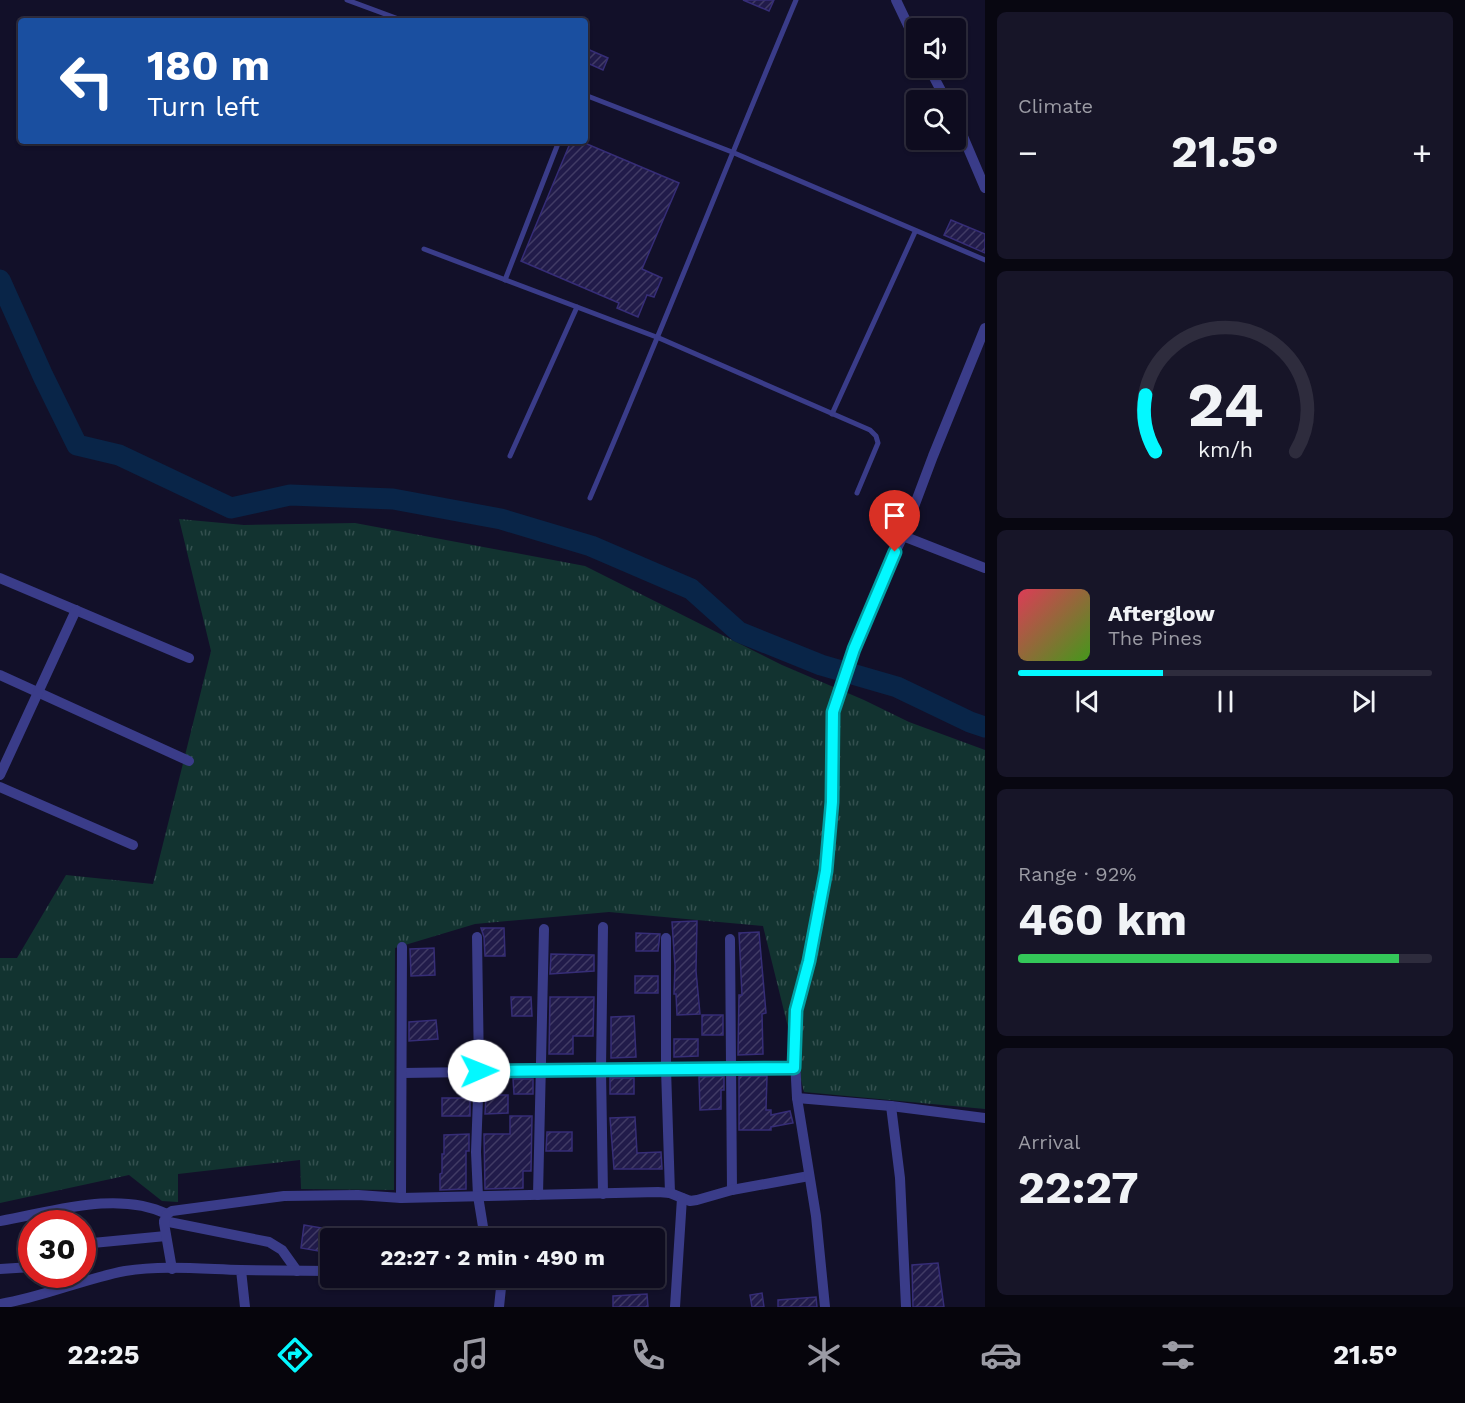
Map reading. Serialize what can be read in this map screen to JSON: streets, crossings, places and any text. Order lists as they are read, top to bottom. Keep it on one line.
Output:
{"page":{"tile":["Climate",["Range · 92%","460 km"],["Arrival","22:27"]],"turn":["180 m","Turn left"],"heat":["−","21.5°","+"],"song":["Afterglow","The Pines"],"limit":"30","trip":"22:27 · 2 min · 490 m","tabs":["22:25","21.5°"],"gauge":["24","km/h"]}}
